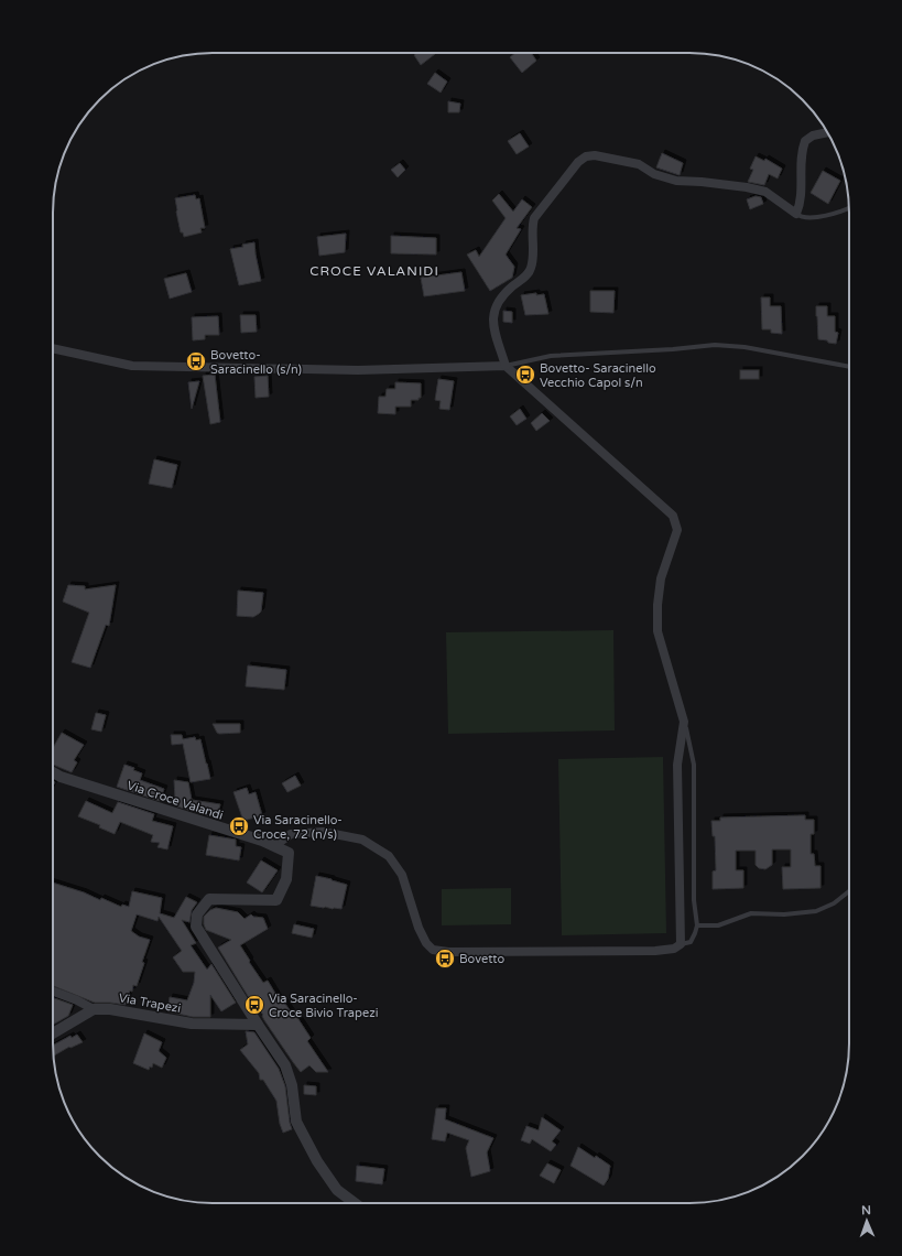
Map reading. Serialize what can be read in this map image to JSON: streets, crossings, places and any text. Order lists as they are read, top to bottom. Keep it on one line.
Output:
{"streets":{"street":["Via Croce Valandi","Via Trapezi"]},"crossings":[["Via Croce Valandi","Via Trapezi"]],"districts":["CROCE VALANIDI"],"places":{"bus stop":["Bovetto- Saracinello (s/n)","Bovetto- Saracinello Vecchio Capol s/n","Via Saracinello- Croce, 72 (n/s)","Bovetto","Via Saracinello- Croce Bivio Trapezi"]},"north":"top"}
